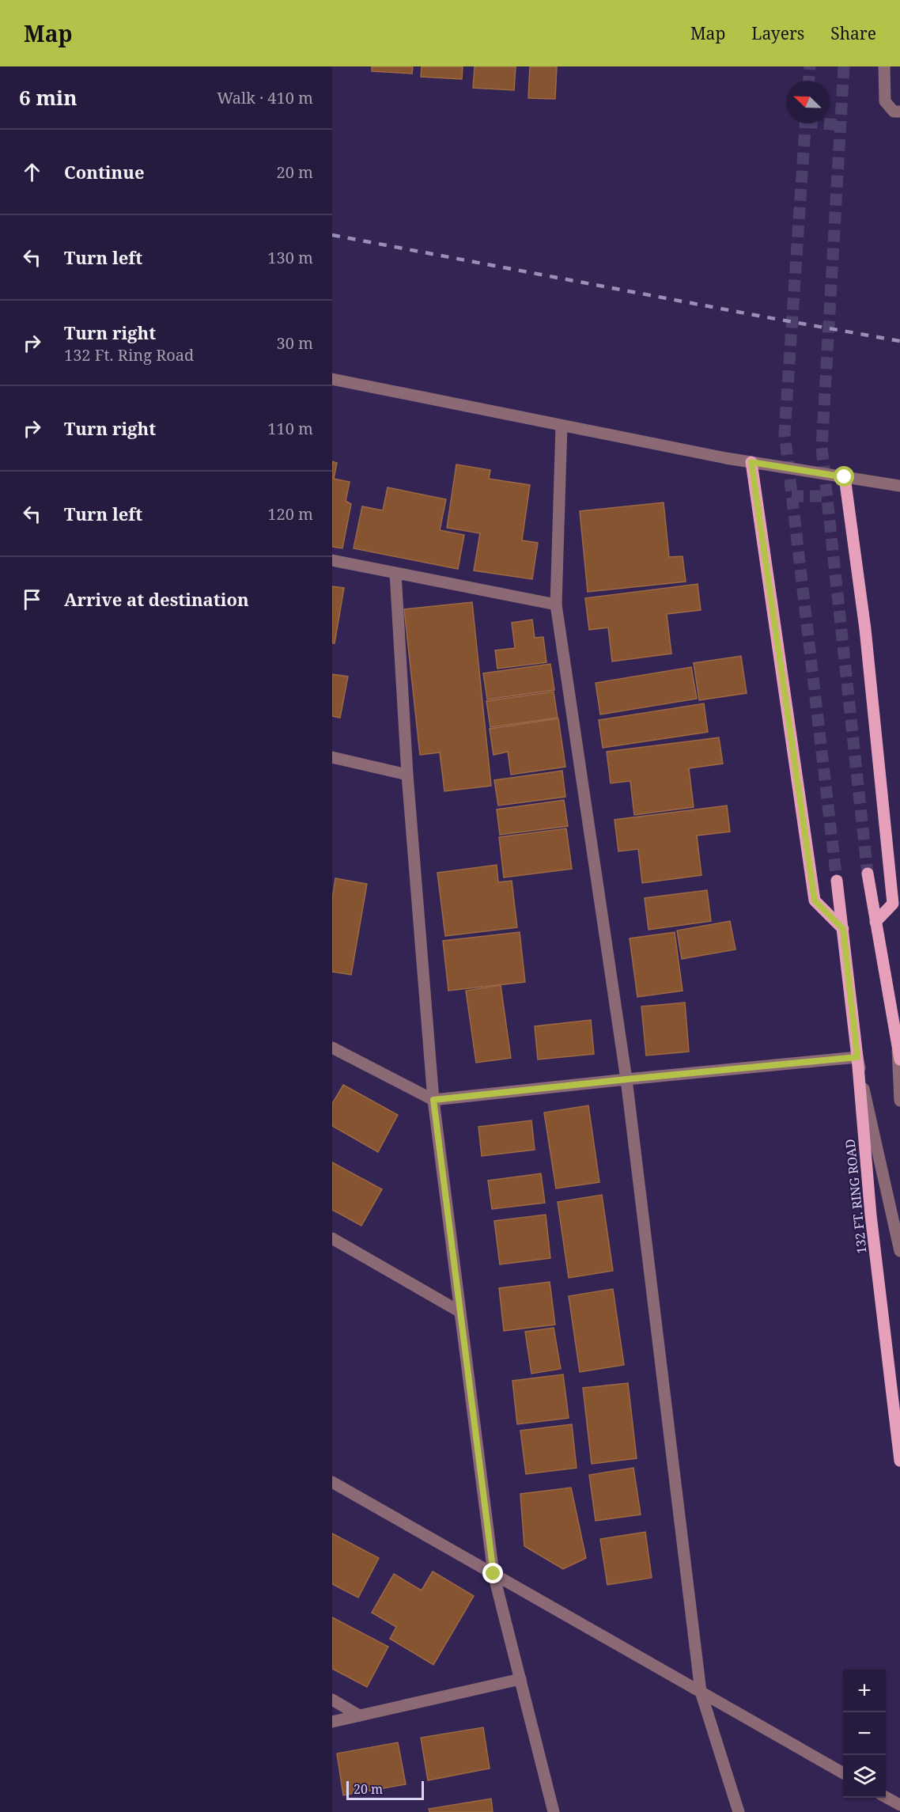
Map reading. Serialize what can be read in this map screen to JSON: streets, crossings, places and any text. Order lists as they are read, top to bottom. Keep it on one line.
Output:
{"streets":{"main road":["132 FT. RING ROAD"]},"scale_bar":"20 m","north":"top left","page":{"header":"Map","nav":["Map","Layers","Share"],"heading":["6 min","Walk · 410 m"],"list":[["Continue","20 m"],["Turn left","130 m"],["Turn right","132 Ft. Ring Road","30 m"],["Turn right","110 m"],["Turn left","120 m"],"Arrive at destination"],"map_buttons":["+","−"],"scale":"20 m"}}
